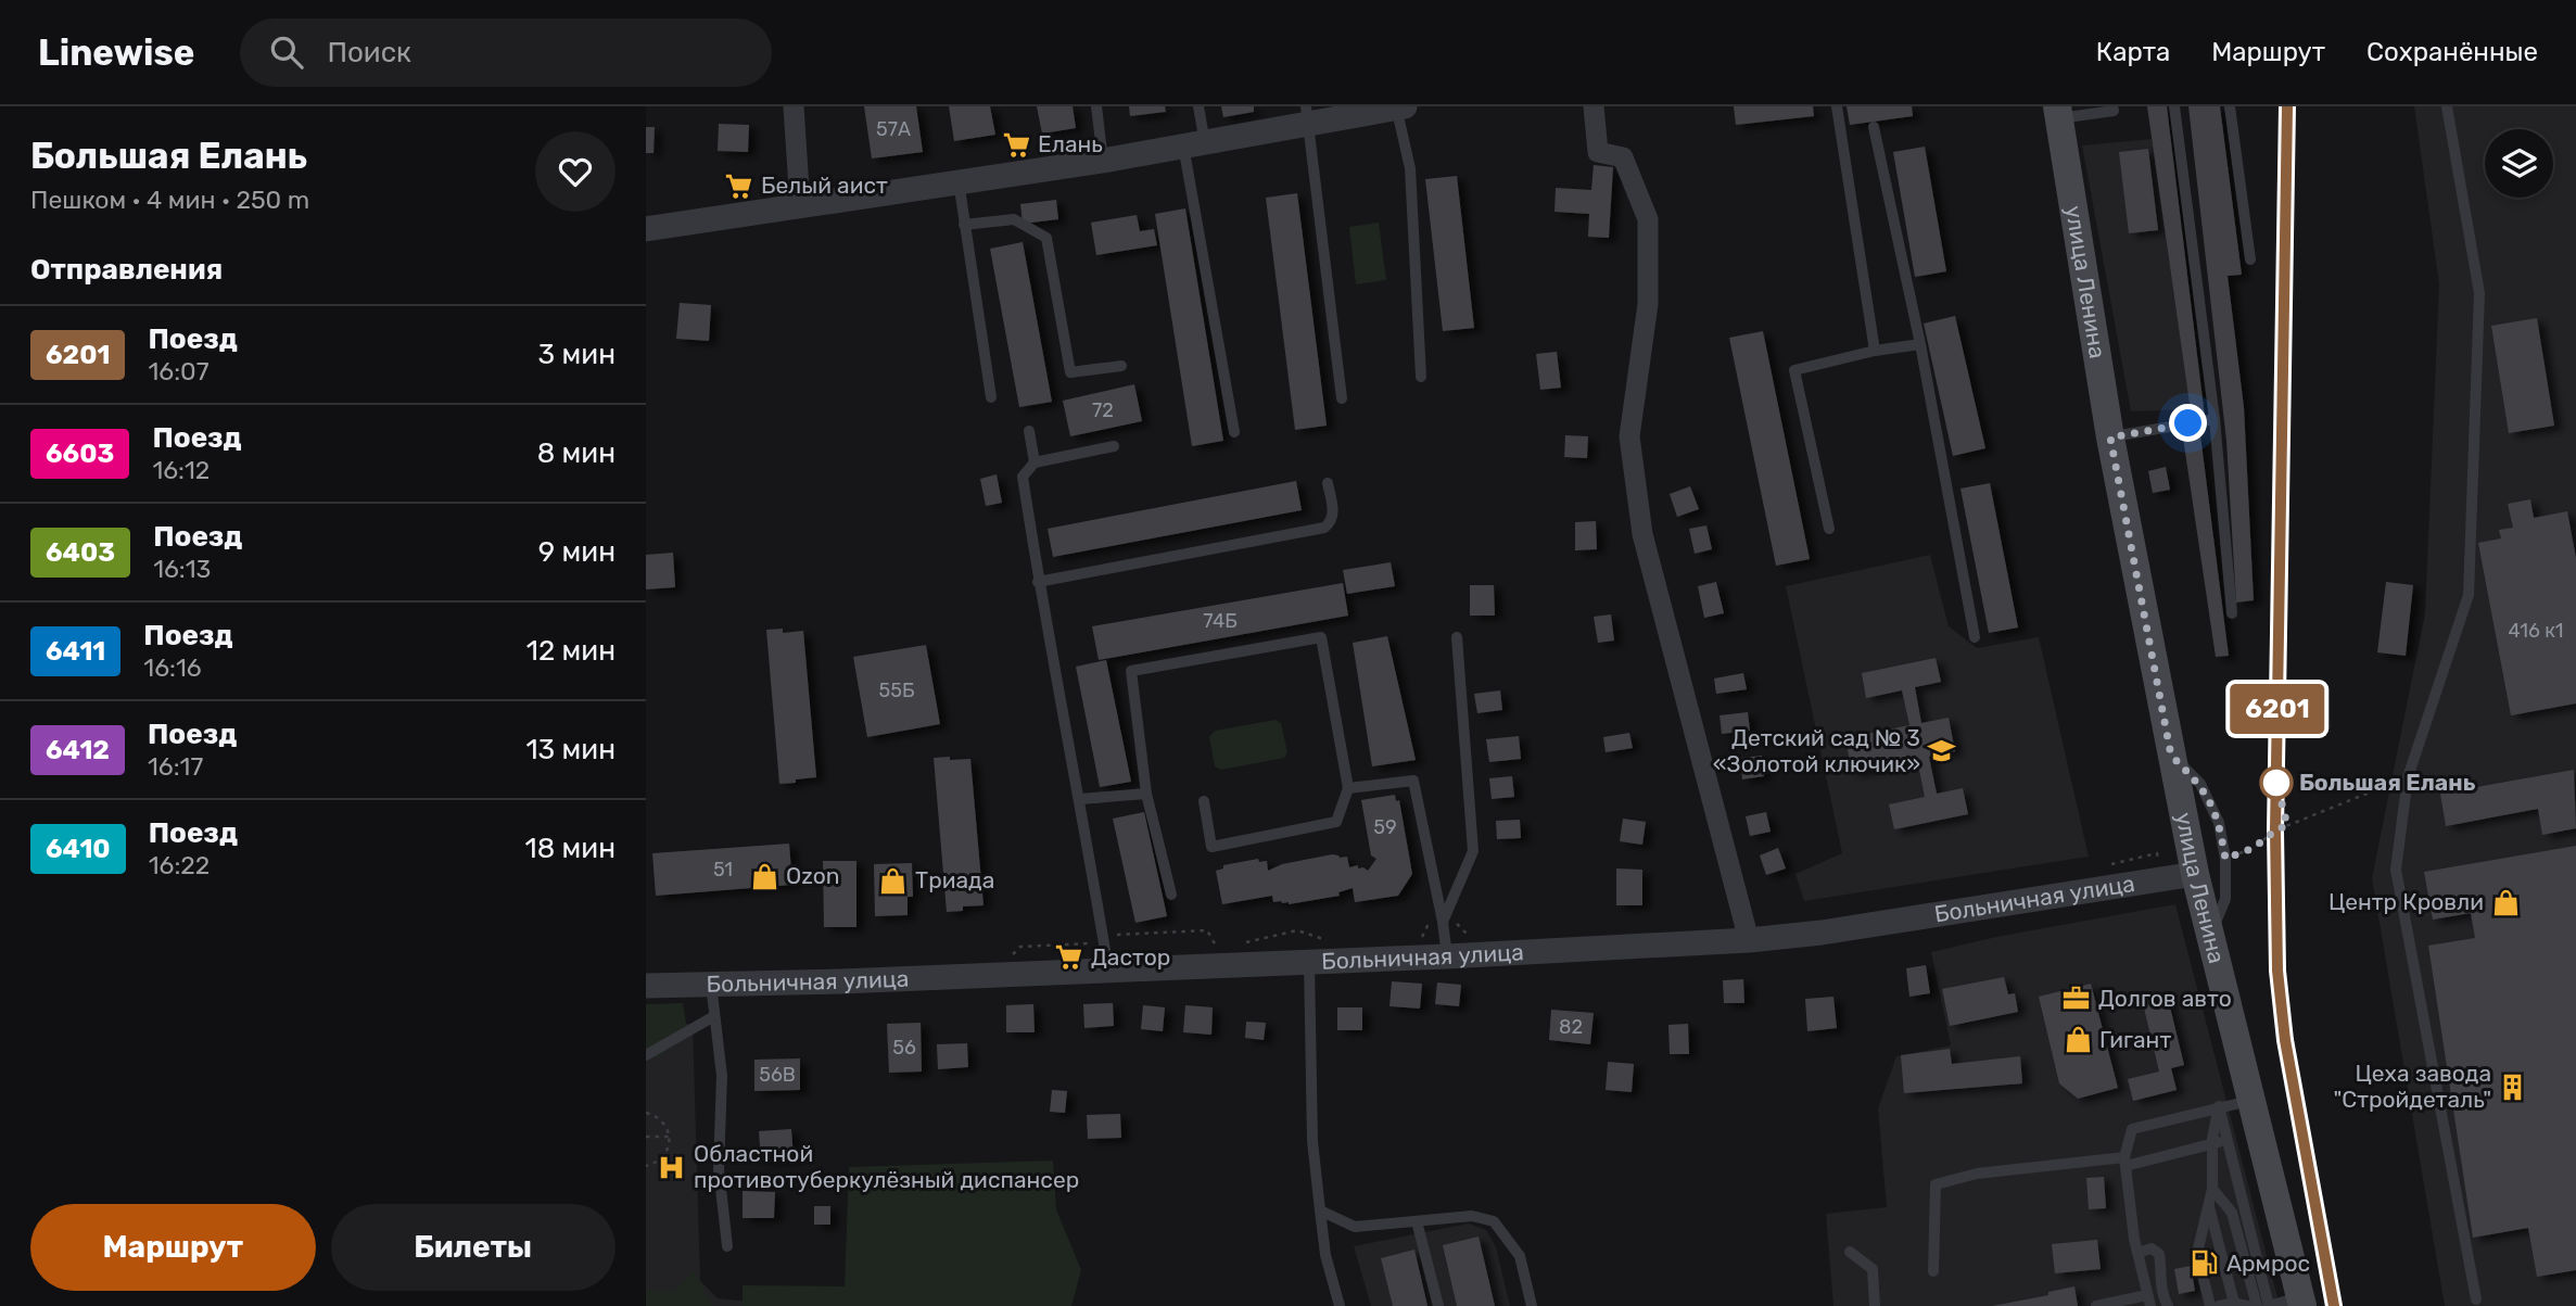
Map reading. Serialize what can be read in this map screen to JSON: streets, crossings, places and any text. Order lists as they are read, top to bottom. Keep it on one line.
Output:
{"streets":{"main road":["улица Ленина"],"street":["Больничная улица"]},"crossings":[["улица Ленина","Больничная улица"]],"places":{"supermarket":["Елань","Белый аист","Дастор"],"school or university":["Детский сад № 3 «Золотой ключик»"],"other":["Большая Елань"],"shop":["Ozon","Триада","Центр Кровли","Гигант"],"office":["Долгов авто"],"building":["Цеха завода \"Стройдеталь\""],"hospital":["Областной противотуберкулёзный диспансер"],"fuel station":["Армрос"]},"house_numbers":["57А","72","74Б","416 к1","55Б","59","51","82","56","56В"],"page":{"header":"Linewise","search":"Поиск","nav":["Карта","Маршрут","Сохранённые"],"heading":[["Большая Елань","Пешком · 4 мин · 250 m"],"Отправления"],"on_map":"6201","list":[{"mark":"6201","name":"Поезд","note":"16:07","value":"3 мин"},{"mark":"6603","name":"Поезд","note":"16:12","value":"8 мин"},{"mark":"6403","name":"Поезд","note":"16:13","value":"9 мин"},{"mark":"6411","name":"Поезд","note":"16:16","value":"12 мин"},{"mark":"6412","name":"Поезд","note":"16:17","value":"13 мин"},{"mark":"6410","name":"Поезд","note":"16:22","value":"18 мин"}],"buttons":["Маршрут","Билеты"]}}
